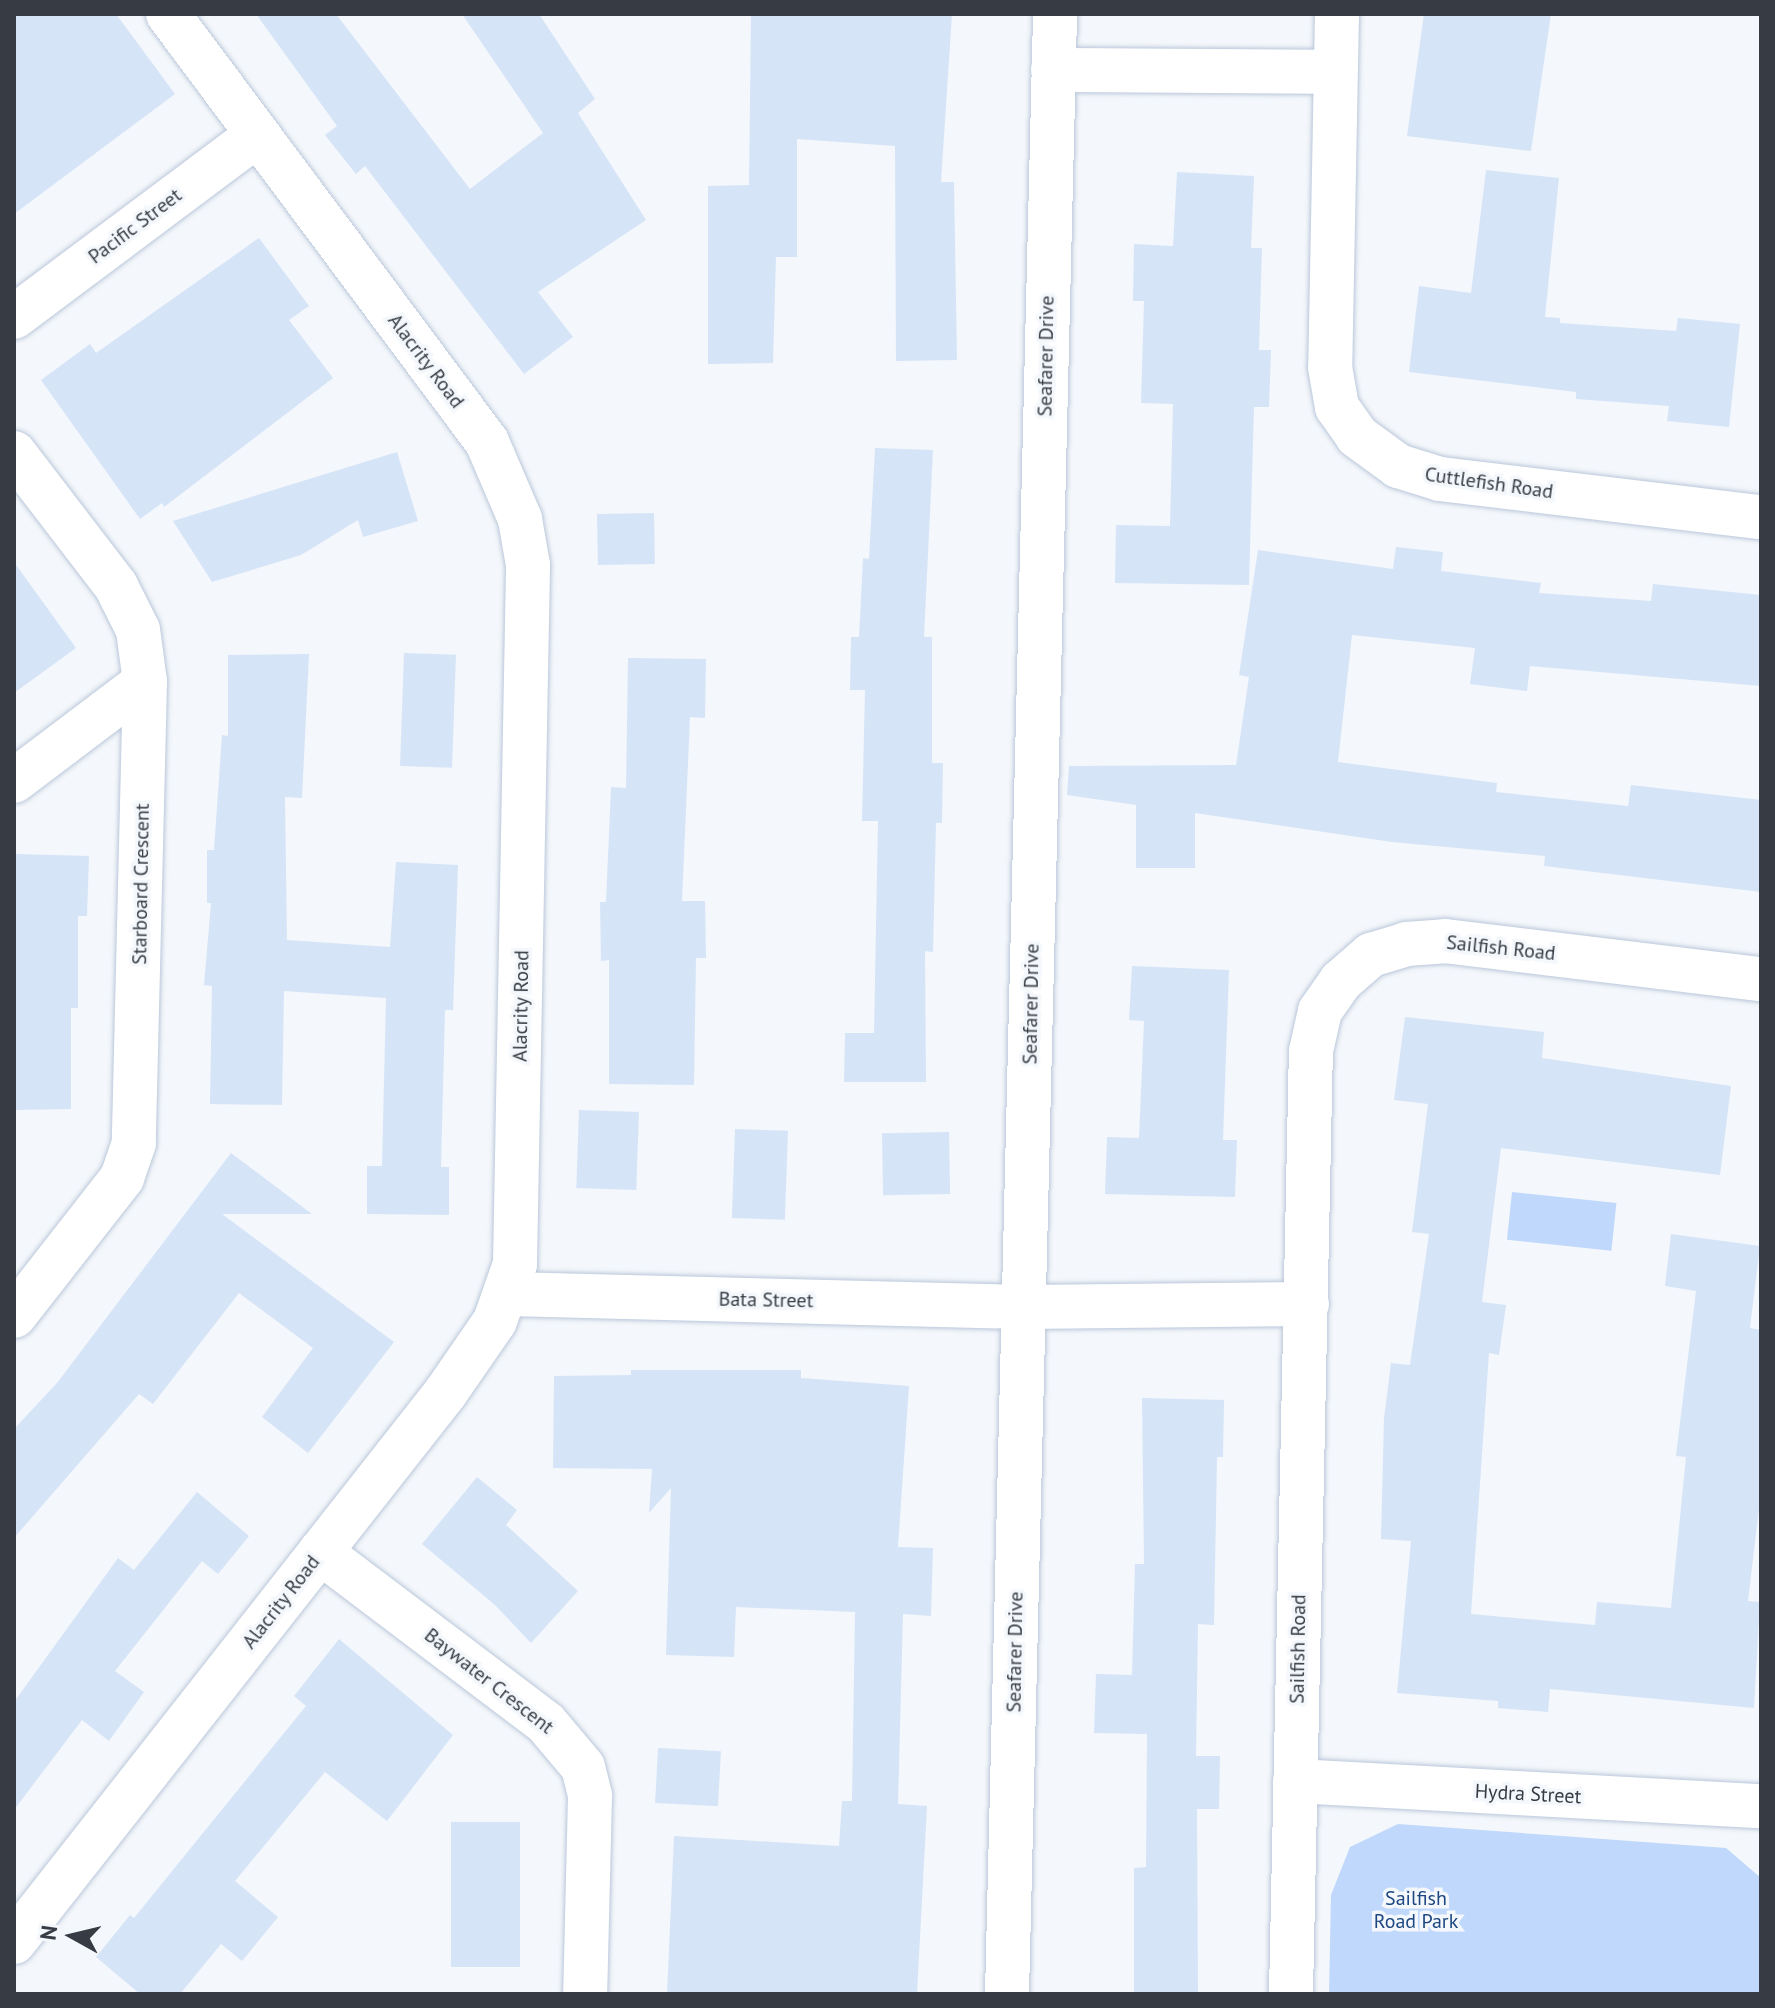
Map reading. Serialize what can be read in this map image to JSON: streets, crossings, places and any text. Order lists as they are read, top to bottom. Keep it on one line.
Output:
{"streets":{"street":["Pacific Street","Seafarer Drive","Alacrity Road","Cuttlefish Road","Starboard Crescent","Sailfish Road","Bata Street","Baywater Crescent","Hydra Street"]},"crossings":[["Pacific Street","Alacrity Road"],["Seafarer Drive","Bata Street"],["Alacrity Road","Bata Street"],["Alacrity Road","Baywater Crescent"],["Sailfish Road","Hydra Street"]],"parks":["Sailfish Road Park"],"north":"left"}
